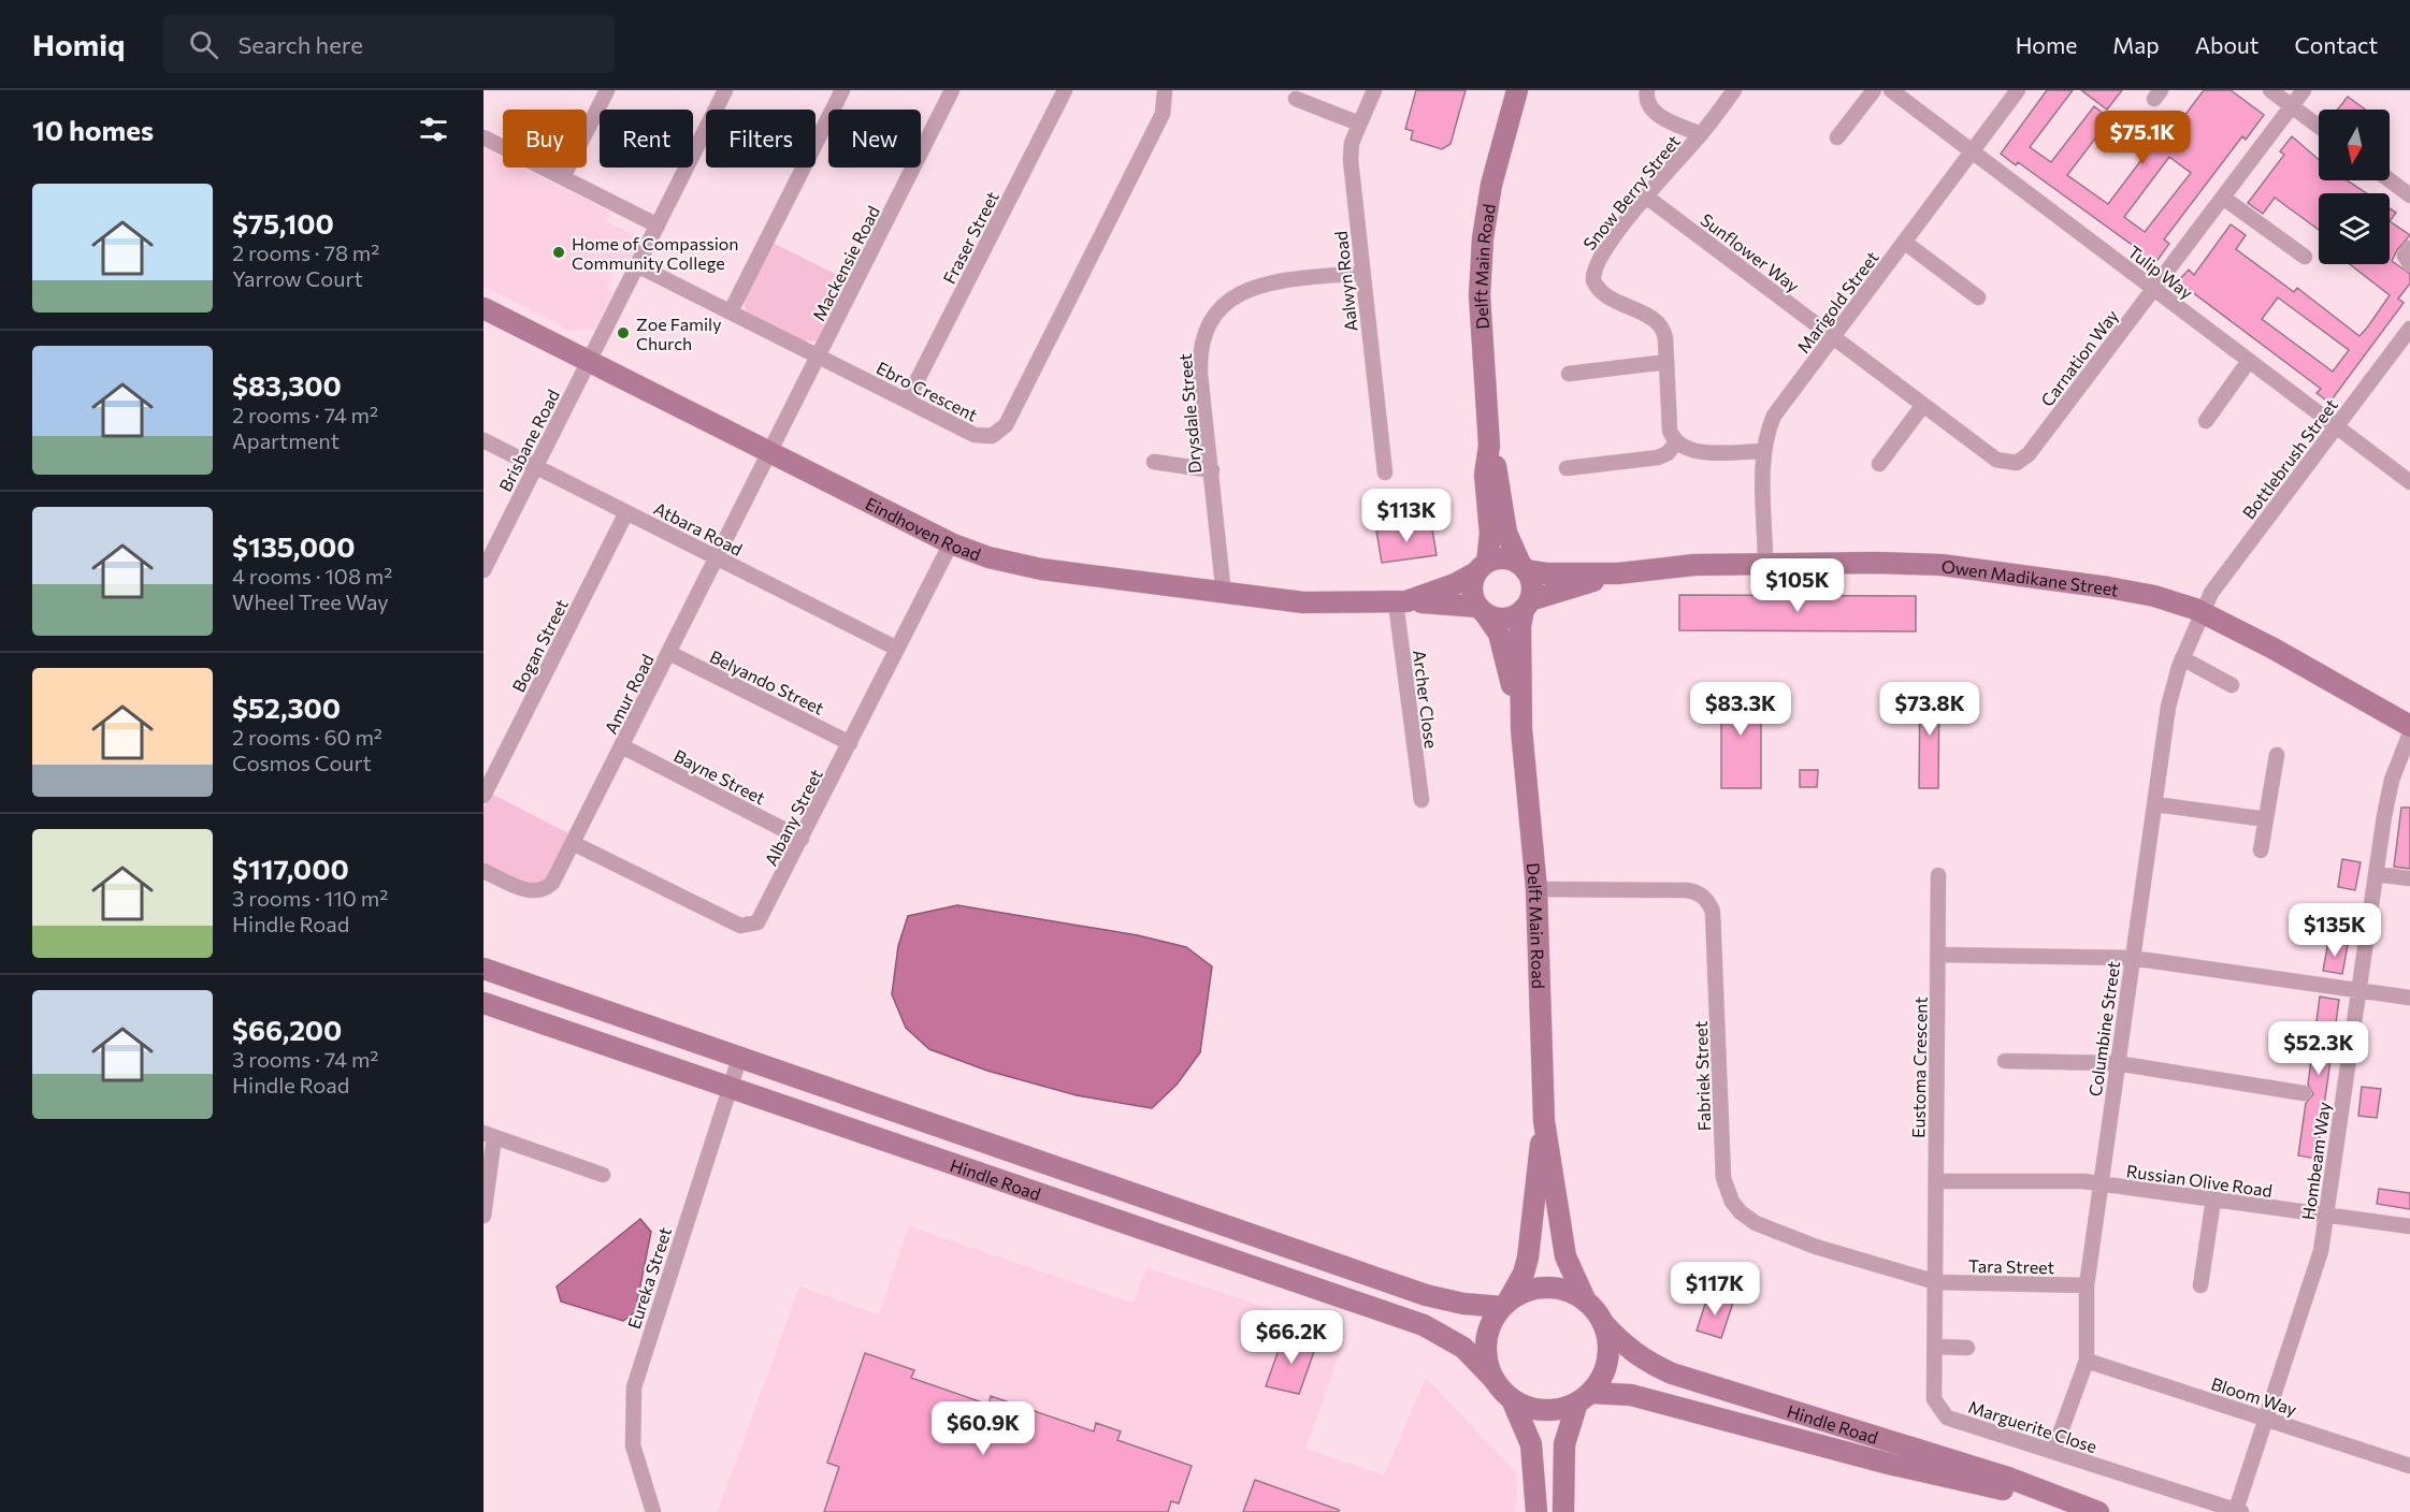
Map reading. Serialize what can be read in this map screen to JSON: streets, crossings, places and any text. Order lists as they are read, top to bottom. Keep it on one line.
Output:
{"streets":{"street":["Snow Berry Street","Fraser Street","Sunflower Way","Mackensie Road","Delft Main Road","Tulip Way","Aalwyn Road","Marigold Street","Carnation Way","Ebro Crescent","Drysdale Street","Brisbane Road","Bottlebrush Street","Eindhoven Road","Atbara Road","Owen Madikane Street","Bogan Street","Belyando Street","Amur Road","Archer Close","Bayne Street","Albany Street","Columbine Street","Eustoma Crescent","Fabriek Street","Hombeam Way","Hindle Road","Russian Olive Road","Tara Street","Eureka Street","Bloom Way","Marguerite Close"]},"crossings":[["Snow Berry Street","Sunflower Way"],["Fraser Street","Ebro Crescent"],["Sunflower Way","Marigold Street"],["Sunflower Way","Carnation Way"],["Mackensie Road","Ebro Crescent"],["Mackensie Road","Eindhoven Road"],["Mackensie Road","Amur Road"],["Delft Main Road","Eindhoven Road"],["Delft Main Road","Owen Madikane Street"],["Delft Main Road","Fabriek Street"],["Delft Main Road","Hindle Road"],["Tulip Way","Marigold Street"],["Tulip Way","Carnation Way"],["Tulip Way","Bottlebrush Street"],["Aalwyn Road","Drysdale Street"],["Marigold Street","Carnation Way"],["Marigold Street","Owen Madikane Street"],["Ebro Crescent","Brisbane Road"],["Drysdale Street","Eindhoven Road"],["Brisbane Road","Eindhoven Road"],["Brisbane Road","Atbara Road"],["Bottlebrush Street","Owen Madikane Street"],["Bottlebrush Street","Columbine Street"],["Eindhoven Road","Owen Madikane Street"],["Eindhoven Road","Amur Road"],["Eindhoven Road","Archer Close"],["Eindhoven Road","Albany Street"],["Atbara Road","Bogan Street"],["Atbara Road","Amur Road"],["Atbara Road","Albany Street"],["Owen Madikane Street","Columbine Street"],["Belyando Street","Amur Road"],["Belyando Street","Albany Street"],["Amur Road","Bayne Street"],["Amur Road","Albany Street"],["Bayne Street","Albany Street"],["Columbine Street","Russian Olive Road"],["Columbine Street","Tara Street"],["Columbine Street","Bloom Way"],["Columbine Street","Marguerite Close"],["Eustoma Crescent","Fabriek Street"],["Eustoma Crescent","Tara Street"],["Eustoma Crescent","Marguerite Close"],["Fabriek Street","Tara Street"],["Fabriek Street","Marguerite Close"],["Hombeam Way","Russian Olive Road"],["Hombeam Way","Bloom Way"],["Hombeam Way","Marguerite Close"],["Hindle Road","Eureka Street"],["Tara Street","Marguerite Close"]],"places":["Home of Compassion Community College","Zoe Family Church"],"north":"bottom","page":{"header":"Homiq","search":"Search here","nav":["Home","Map","About","Contact"],"heading":"10 homes","chip":["Buy","Rent","Filters","New"],"price":["$75.1K","$113K","$105K","$83.3K","$73.8K","$135K","$52.3K","$117K","$66.2K","$60.9K"],"list":[{"name":"$75,100","note":"2 rooms · 78 m² · Yarrow Court"},{"name":"$83,300","note":"2 rooms · 74 m² · Apartment"},{"name":"$135,000","note":"4 rooms · 108 m² · Wheel Tree Way"},{"name":"$52,300","note":"2 rooms · 60 m² · Cosmos Court"},{"name":"$117,000","note":"3 rooms · 110 m² · Hindle Road"},{"name":"$66,200","note":"3 rooms · 74 m² · Hindle Road"}]}}
